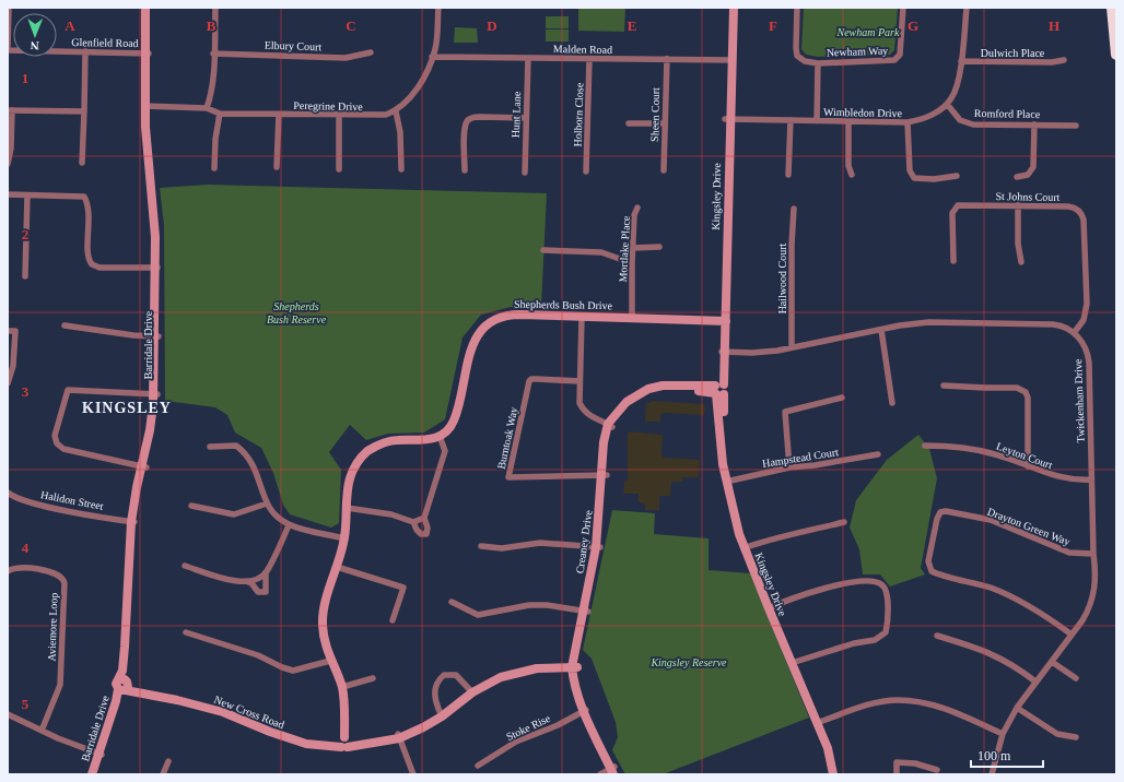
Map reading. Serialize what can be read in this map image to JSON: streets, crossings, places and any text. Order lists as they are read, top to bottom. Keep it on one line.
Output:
{"streets":{"street":["Glenfield Road","Elbury Court","Malden Road","Newham Way","Dulwich Place","Peregrine Drive","Wimbledon Drive","Romford Place","Hunt Lane","Holborn Close","Sheen Court","Kingsley Drive","St Johns Court","Mortlake Place","Hailwood Court","Shepherds Bush Drive","Barridale Drive","Twickenham Drive","Burntoak Way","Leyton Court","Hampstead Court","Halidon Street","Drayton Green Way","Creaney Drive","Aviemore Loop","New Cross Road","Stoke Rise"]},"crossings":[["Glenfield Road","Barridale Drive"],["Malden Road","Hunt Lane"],["Malden Road","Holborn Close"],["Malden Road","Sheen Court"],["Malden Road","Kingsley Drive"],["Newham Way","Wimbledon Drive"],["Dulwich Place","Wimbledon Drive"],["Peregrine Drive","Barridale Drive"],["Wimbledon Drive","Romford Place"],["Wimbledon Drive","Kingsley Drive"],["Kingsley Drive","Shepherds Bush Drive"],["Kingsley Drive","Hampstead Court"],["Kingsley Drive","Creaney Drive"],["St Johns Court","Twickenham Drive"],["Mortlake Place","Shepherds Bush Drive"],["Barridale Drive","Halidon Street"],["Barridale Drive","New Cross Road"],["Twickenham Drive","Leyton Court"],["Twickenham Drive","Drayton Green Way"],["Burntoak Way","Creaney Drive"],["Creaney Drive","New Cross Road"],["Creaney Drive","Stoke Rise"]],"districts":["KINGSLEY"],"parks":["Newham Park","Shepherds Bush Reserve","Kingsley Reserve"],"scale_bar":"100 m","north":"bottom","grid":{"columns":["A","B","C","D","E","F","G","H"],"rows":["1","2","3","4","5"]}}
